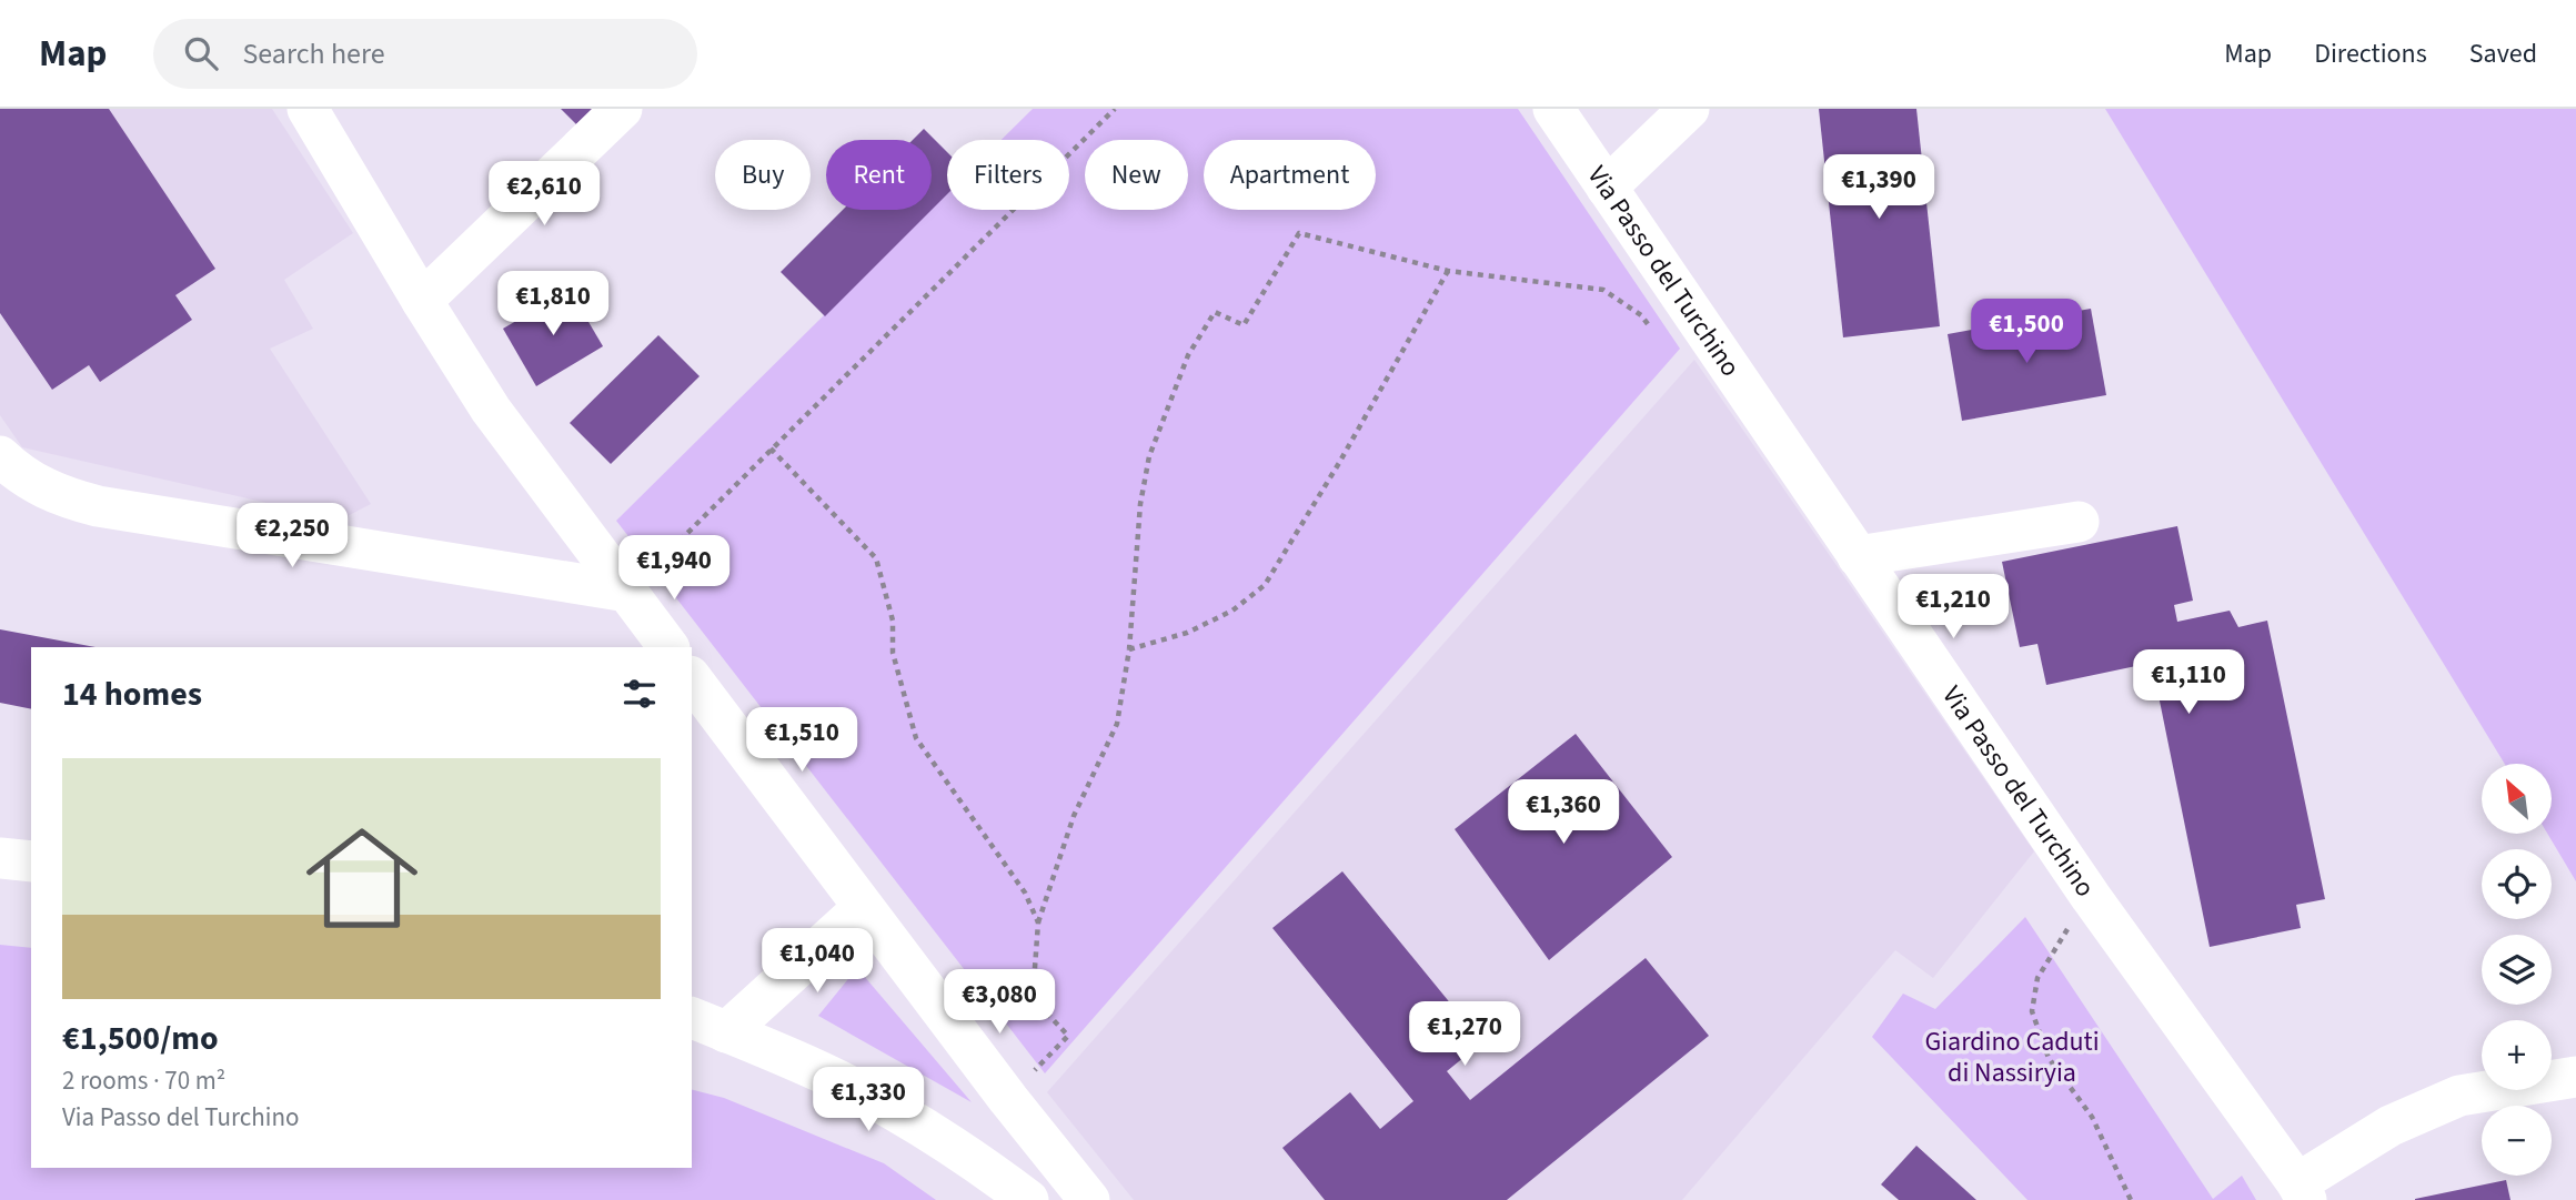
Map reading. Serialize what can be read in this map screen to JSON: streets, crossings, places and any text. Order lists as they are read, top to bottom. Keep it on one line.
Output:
{"streets":{"street":["Via Passo del Turchino"]},"parks":["Giardino Caduti di Nassiryia"],"north":"top left","page":{"header":"Map","search":"Search here","nav":["Map","Directions","Saved"],"chip":["Buy","Rent","Filters","New","Apartment"],"price":["€1,390","€2,610","€1,810","€1,500","€2,250","€1,940","€1,210","€1,110","€1,510","€1,360","€1,040","€3,080","€1,270","€1,330"],"heading":"14 homes","list":[{"name":"€1,500/mo","note":"2 rooms · 70 m² · Via Passo del Turchino"}],"map_buttons":["+","−"]}}
